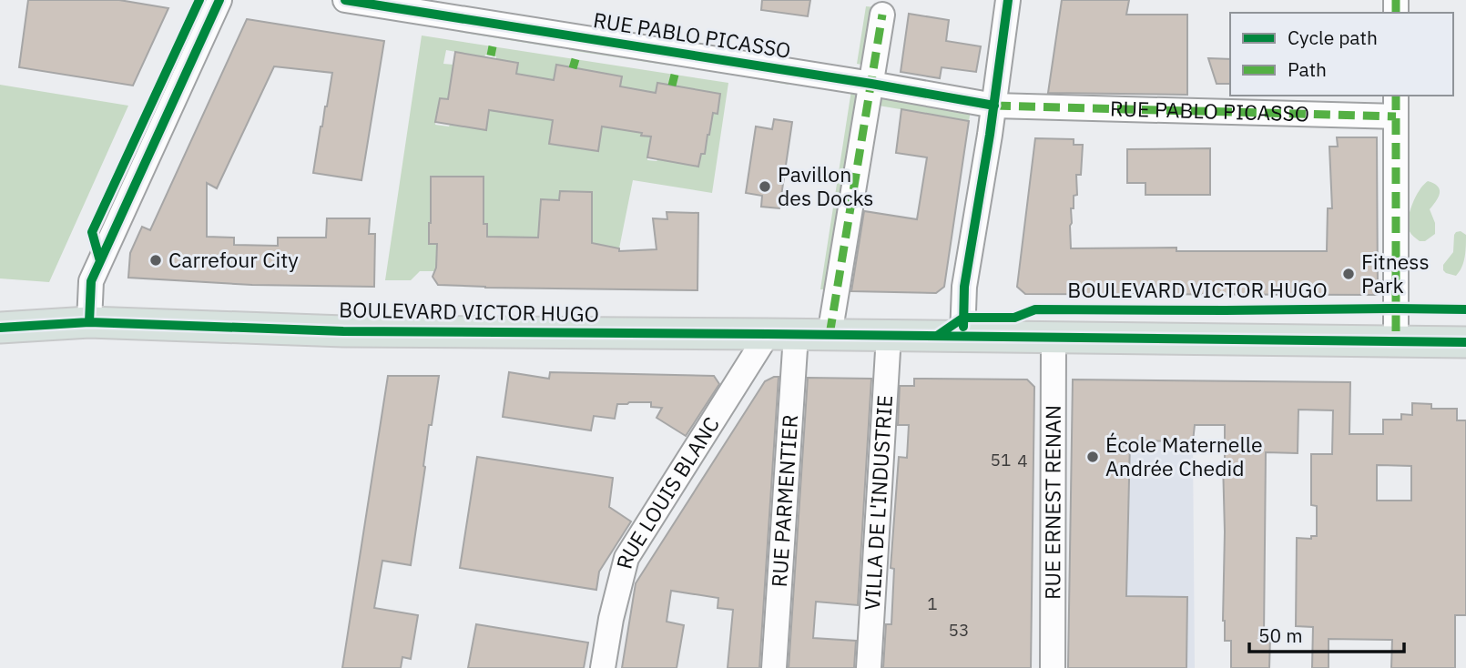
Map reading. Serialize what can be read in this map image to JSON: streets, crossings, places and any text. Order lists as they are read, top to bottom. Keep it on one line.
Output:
{"streets":{"main road":["BOULEVARD VICTOR HUGO"],"street":["RUE PABLO PICASSO","RUE LOUIS BLANC","RUE PARMENTIER","VILLA DE L'INDUSTRIE","RUE ERNEST RENAN"]},"crossings":[["BOULEVARD VICTOR HUGO","RUE LOUIS BLANC"],["BOULEVARD VICTOR HUGO","RUE PARMENTIER"],["BOULEVARD VICTOR HUGO","VILLA DE L'INDUSTRIE"],["BOULEVARD VICTOR HUGO","RUE ERNEST RENAN"],["RUE LOUIS BLANC","RUE PARMENTIER"]],"places":["Pavillon des Docks","Carrefour City","Fitness Park","École Maternelle Andrée Chedid"],"house_numbers":["51","4","1","53"],"legend":["Cycle path","Path"],"scale_bar":"50 m"}
